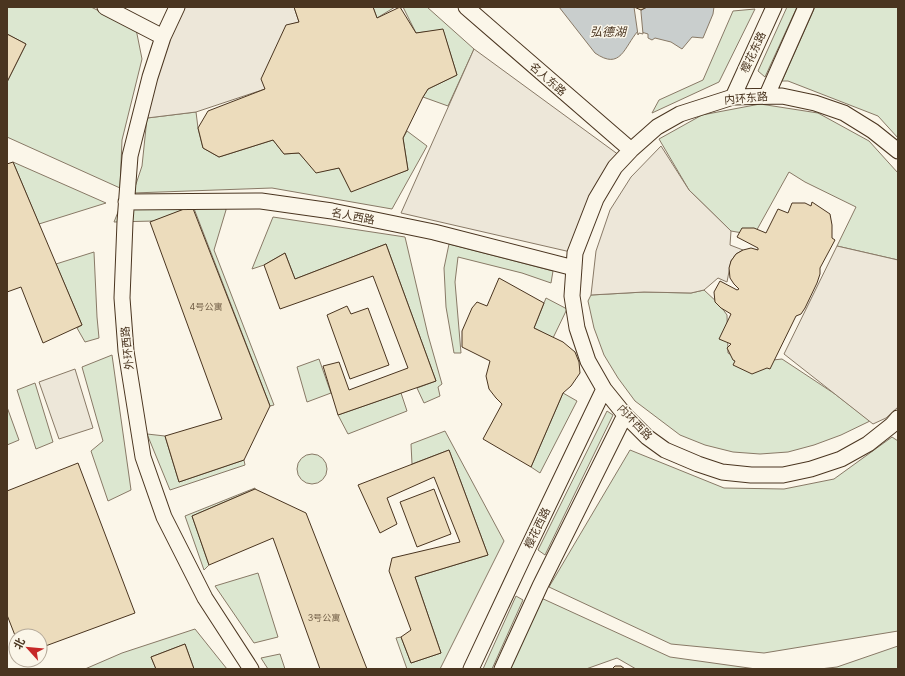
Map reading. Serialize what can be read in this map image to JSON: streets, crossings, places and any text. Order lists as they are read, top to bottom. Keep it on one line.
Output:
{"streets":{"street":["樱花东路","名人东路","内环东路","名人西路","外环西路","内环西路","樱花西路"]},"crossings":[["樱花东路","内环东路"],["名人东路","内环东路"],["内环东路","内环西路"],["名人西路","外环西路"],["名人西路","内环西路"],["内环西路","樱花西路"]],"water":["弘德湖"],"house_numbers":["4号公寓","3号公寓"],"north":"top left"}
